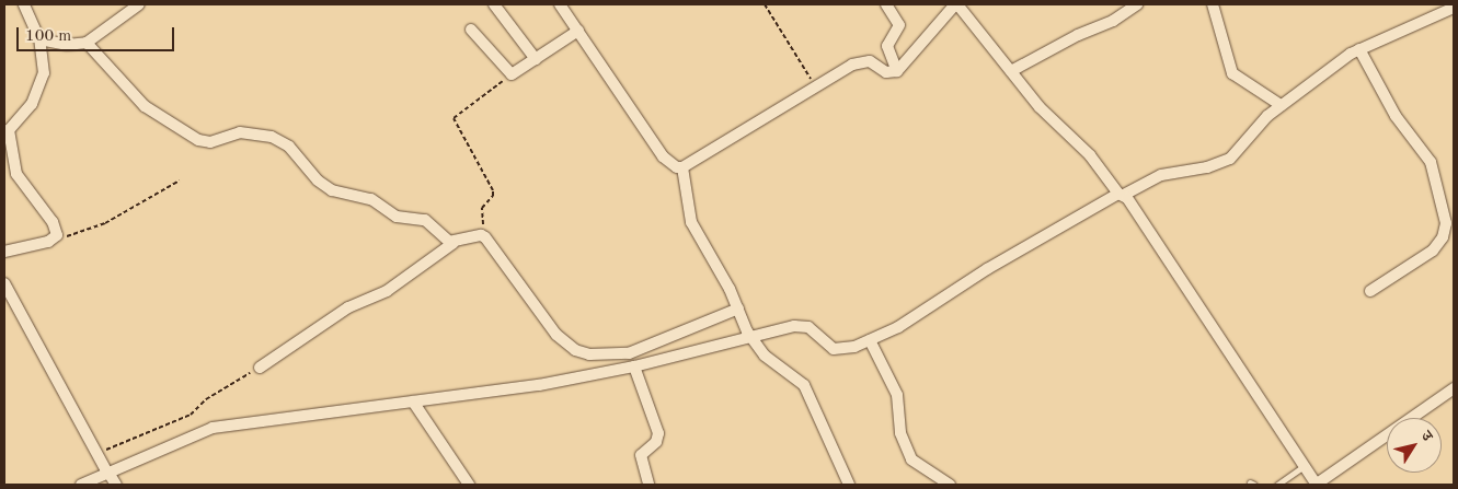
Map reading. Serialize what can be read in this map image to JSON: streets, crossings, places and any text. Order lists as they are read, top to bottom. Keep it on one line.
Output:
{"scale_bar":"100 m","north":"top right"}
